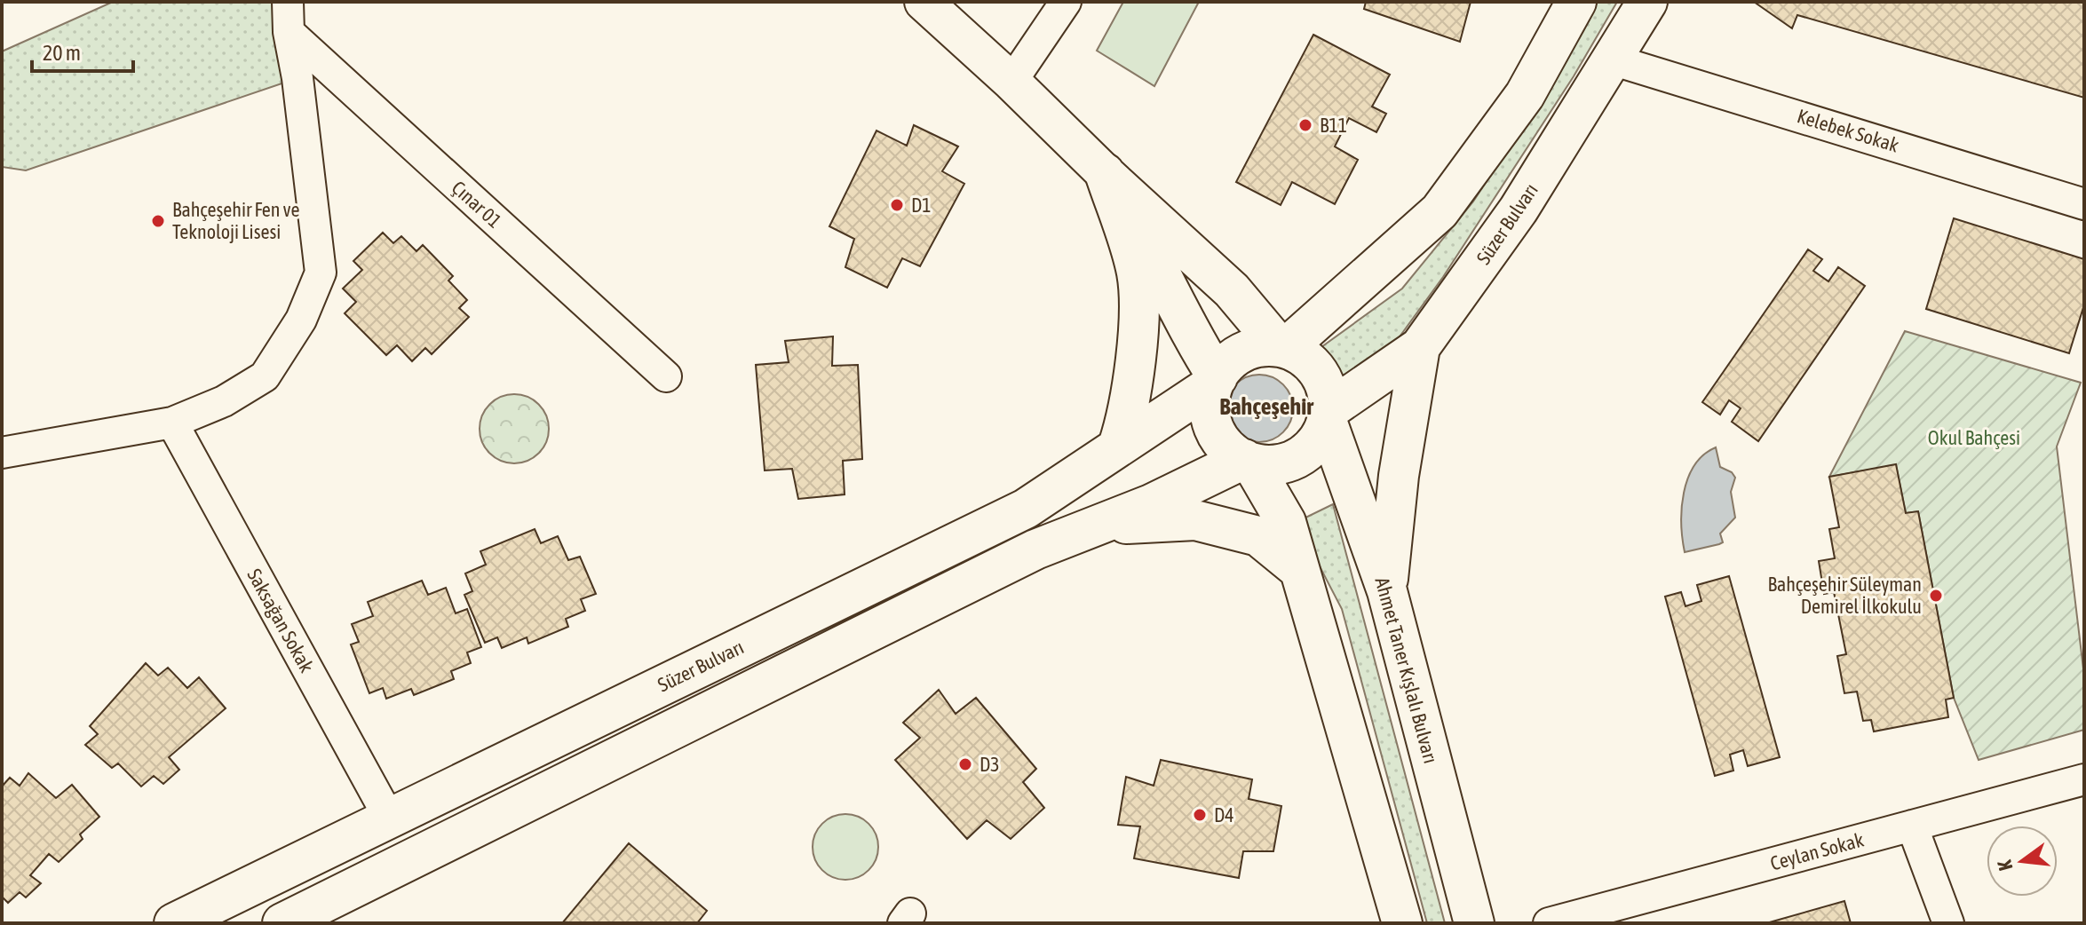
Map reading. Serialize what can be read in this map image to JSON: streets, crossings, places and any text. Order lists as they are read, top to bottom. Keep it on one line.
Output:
{"streets":{"main road":["Süzer Bulvarı","Ahmet Taner Kışlalı Bulvarı"],"street":["Kelebek Sokak","Çınar 01","Saksağan Sokak","Ceylan Sokak"]},"crossings":[["Kelebek Sokak","Süzer Bulvarı"],["Süzer Bulvarı","Saksağan Sokak"],["Süzer Bulvarı","Ahmet Taner Kışlalı Bulvarı"]],"districts":["Bahçeşehir"],"parks":["Okul Bahçesi"],"places":["B11","D1","Bahçeşehir Fen ve Teknoloji Lisesi","Bahçeşehir Süleyman Demirel İlkokulu","D3","D4"],"scale_bar":"20 m","north":"left"}
